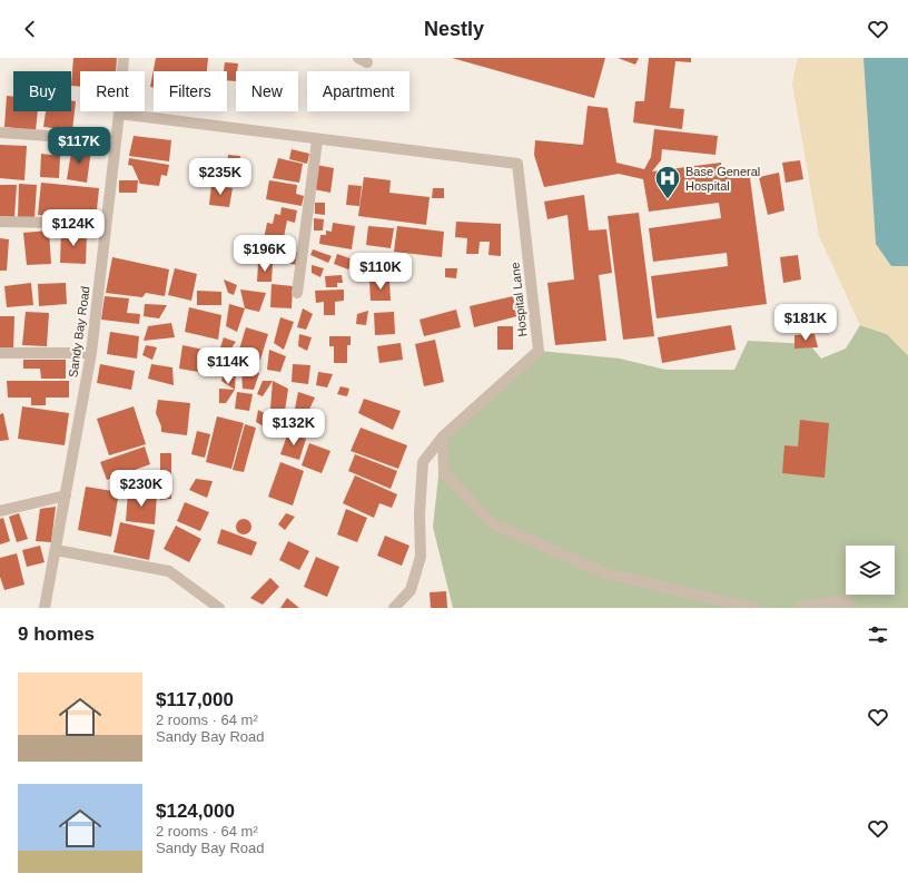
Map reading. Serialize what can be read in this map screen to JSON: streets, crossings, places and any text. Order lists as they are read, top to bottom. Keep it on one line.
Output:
{"streets":{"street":["Hospital Lane","Sandy Bay Road"]},"crossings":[["Hospital Lane","Sandy Bay Road"]],"places":{"hospital":["Base General Hospital"]},"page":{"header":"Nestly","chip":["Buy","Rent","Filters","New","Apartment"],"price":["$117K","$235K","$124K","$196K","$110K","$181K","$114K","$132K","$230K"],"heading":"9 homes","list":[{"name":"$117,000","note":"2 rooms · 64 m² · Sandy Bay Road"},{"name":"$124,000","note":"2 rooms · 64 m² · Sandy Bay Road"}]}}
